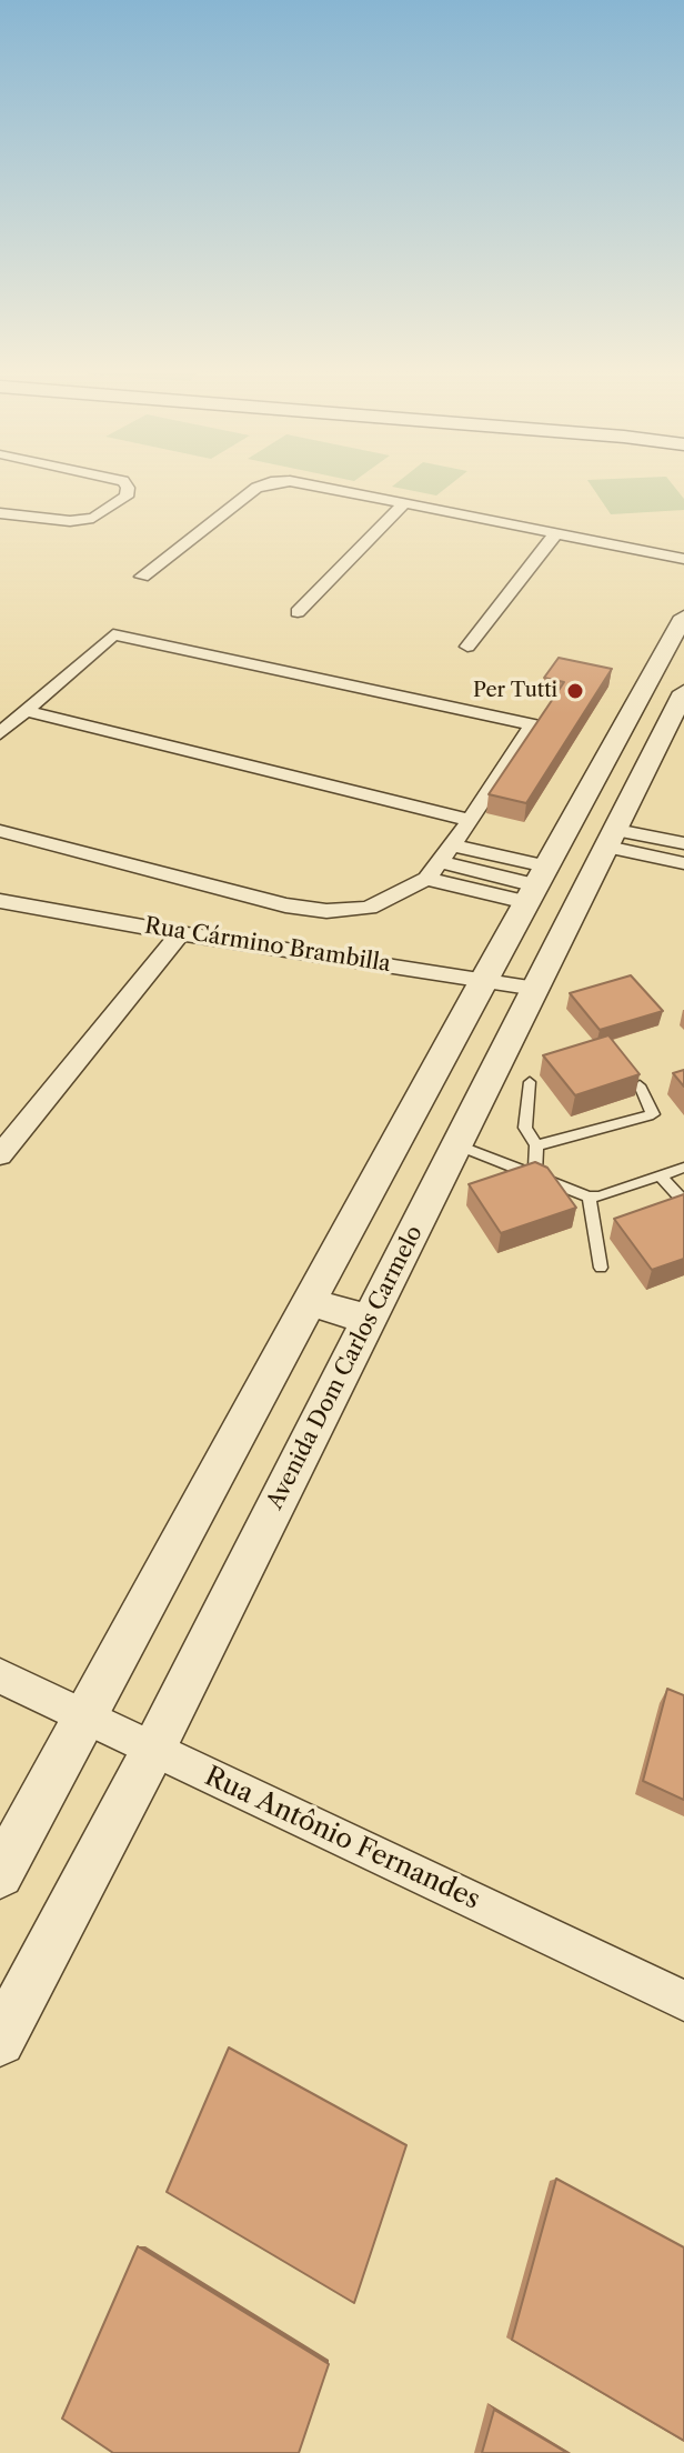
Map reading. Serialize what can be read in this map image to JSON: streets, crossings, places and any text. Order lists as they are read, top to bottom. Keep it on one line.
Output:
{"streets":{"street":["Rua Cármino Brambilla","Avenida Dom Carlos Carmelo","Rua Antônio Fernandes"]},"crossings":[["Rua Cármino Brambilla","Avenida Dom Carlos Carmelo"],["Avenida Dom Carlos Carmelo","Rua Antônio Fernandes"]],"places":["Per Tutti"]}
